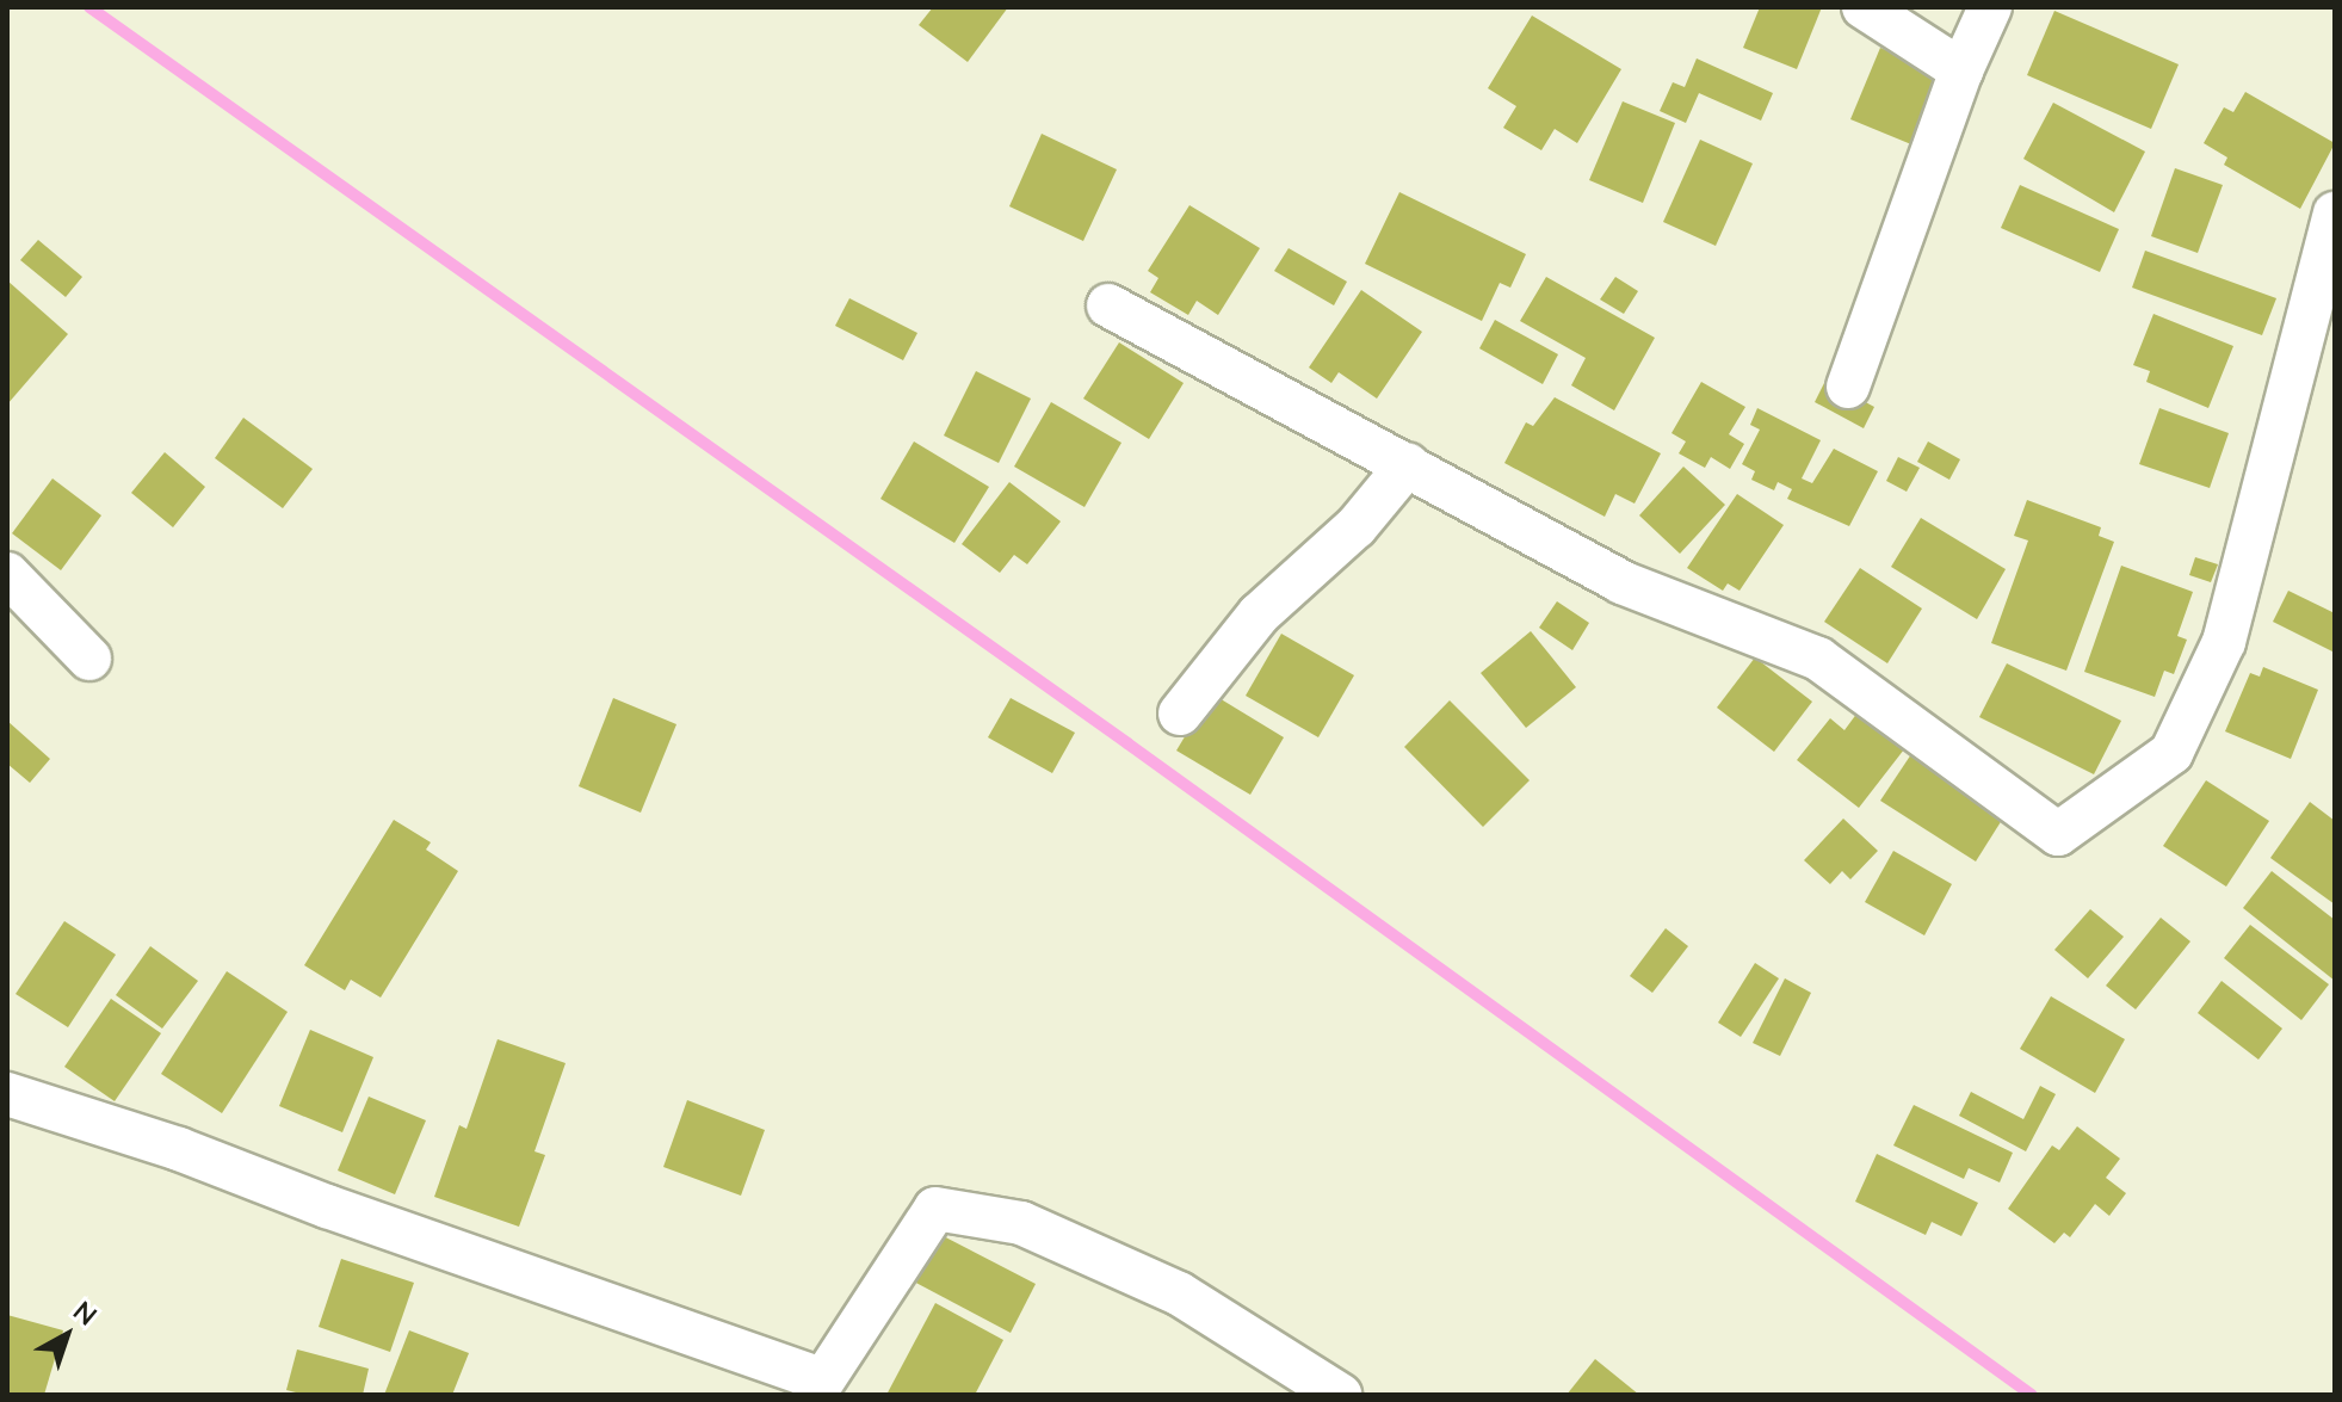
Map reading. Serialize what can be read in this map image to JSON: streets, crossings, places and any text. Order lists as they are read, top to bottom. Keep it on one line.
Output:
{"north":"top right"}
